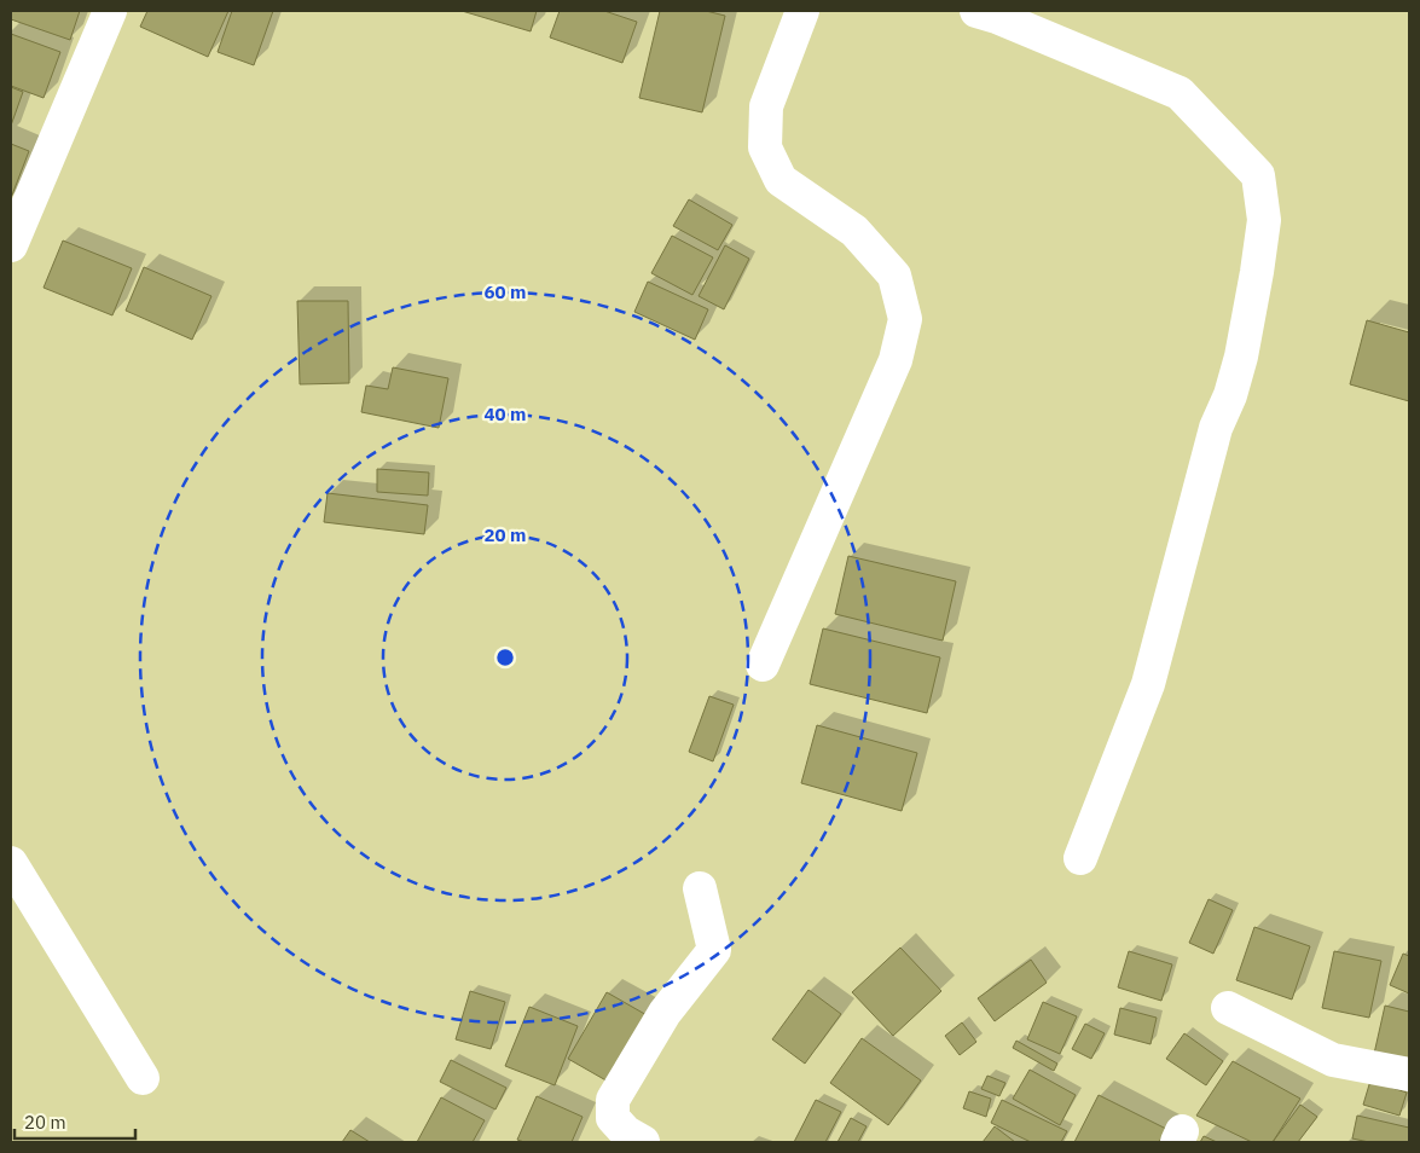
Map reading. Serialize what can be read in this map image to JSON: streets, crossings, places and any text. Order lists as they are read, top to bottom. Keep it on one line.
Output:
{"scale_bar":"20 m","rings":["60 m","40 m","20 m"]}
